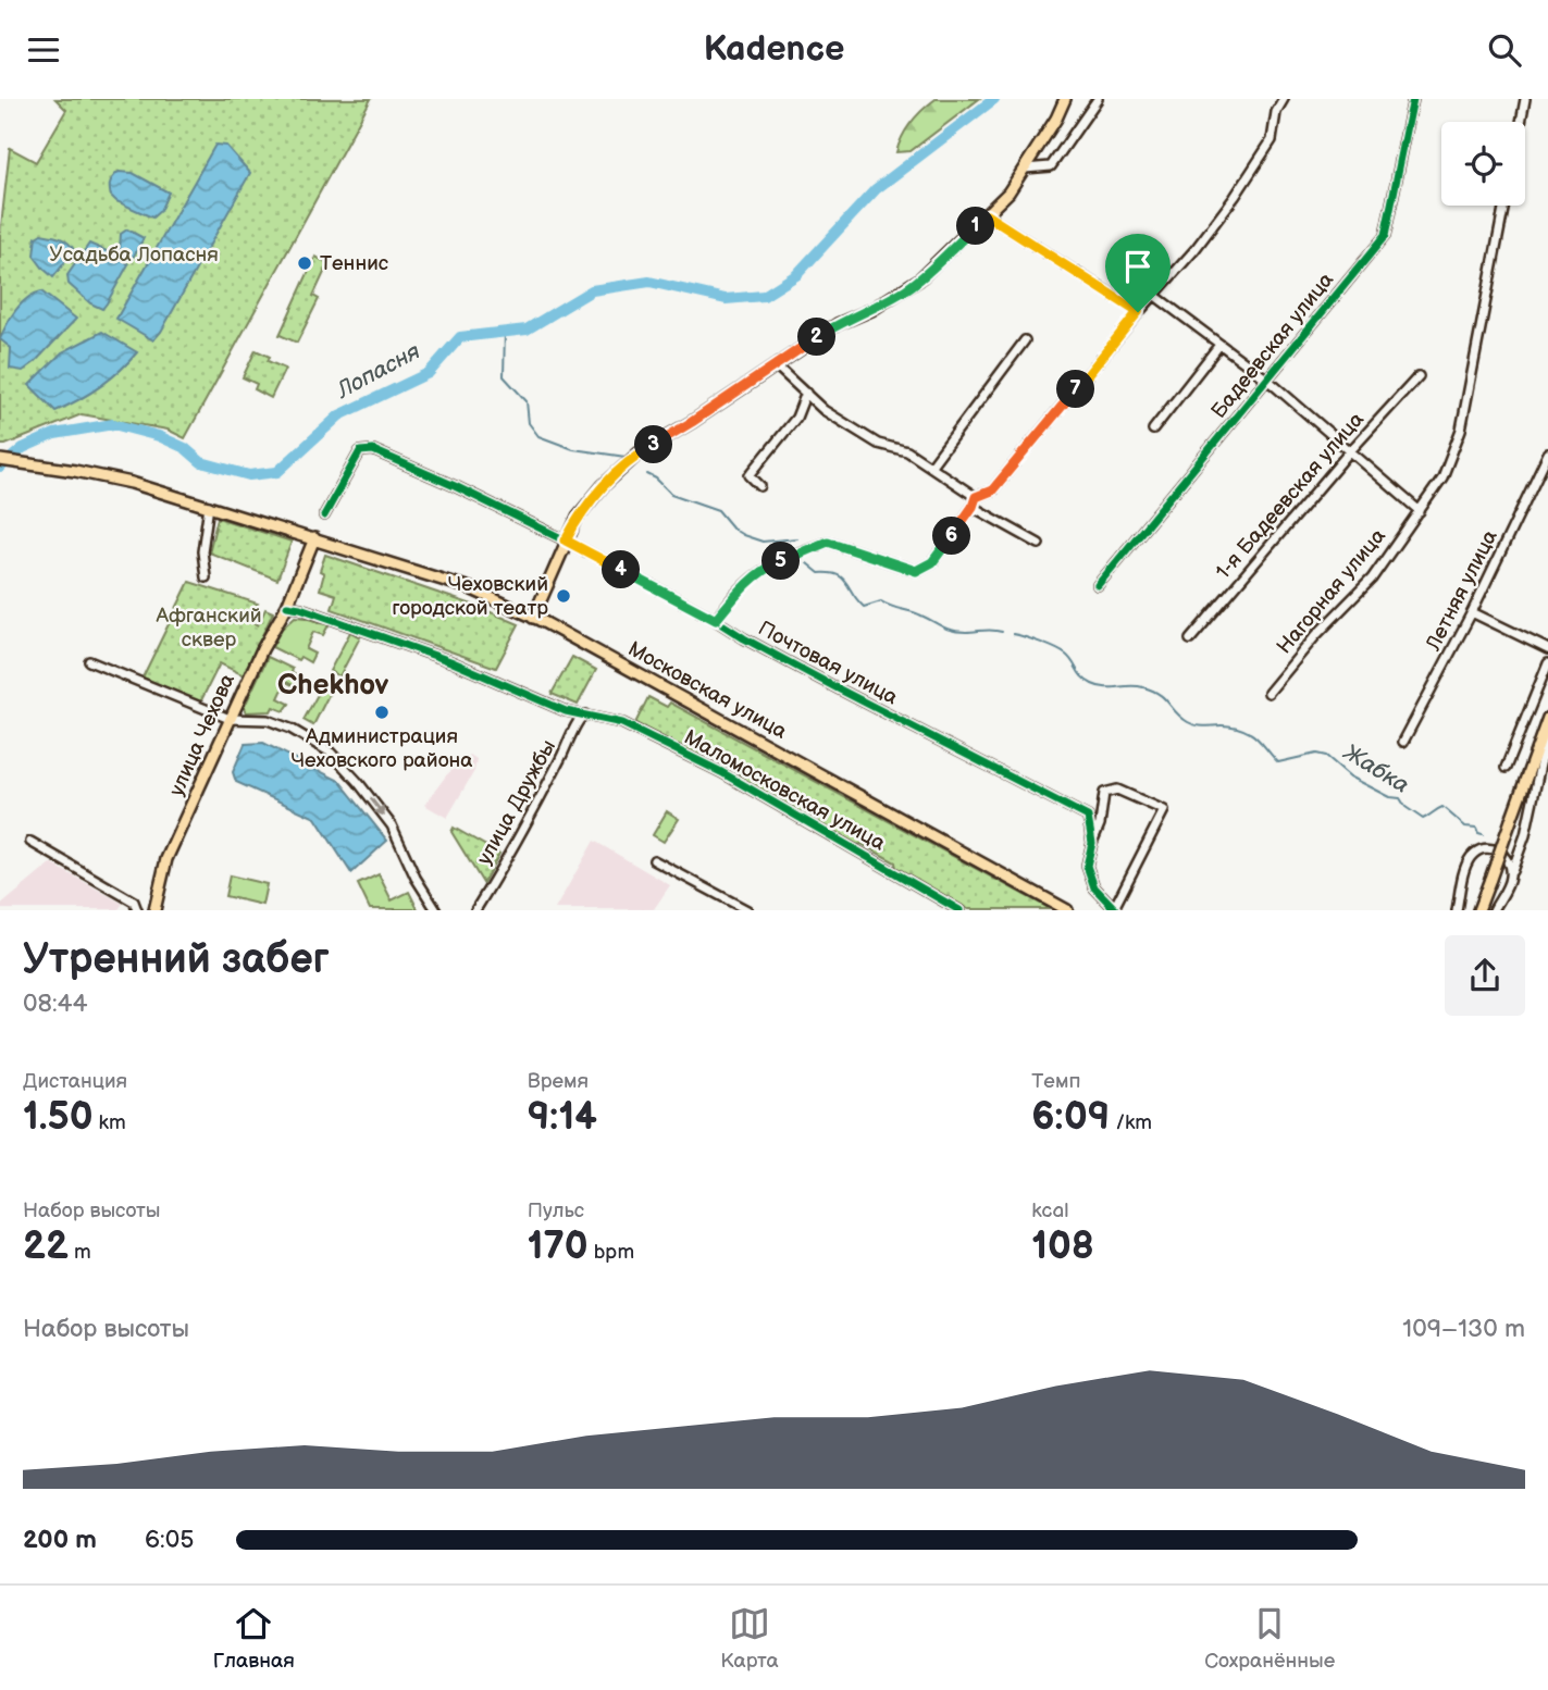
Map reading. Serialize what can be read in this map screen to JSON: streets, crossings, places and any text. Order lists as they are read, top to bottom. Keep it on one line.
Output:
{"streets":{"main road":["Московская улица","улица Чехова"],"street":["Бадеевская улица","1-я Бадеевская улица","Летняя улица","Нагорная улица","Почтовая улица","Маломосковская улица","улица Дружбы"]},"crossings":[["Московская улица","улица Чехова"]],"districts":["Chekhov"],"water":["Лопасня","Жабка"],"parks":["Усадьба Лопасня","Афганский сквер"],"places":["Теннис","Чеховский городской театр","Администрация Чеховского района"],"page":{"header":"Kadence","pins":["1","2","7","3","6","5","4"],"heading":["Утренний забег","08:44"],"stats":[["Дистанция","1.50 km"],["Время","9:14"],["Темп","6:09 /km"],["Набор высоты","22 m"],["Пульс","170 bpm"],["kcal","108"]],"chart":["Набор высоты","109–130 m"],"list":[{"name":"200 m","note":"6:05"}],"tabs":["Главная","Карта","Сохранённые"]}}
